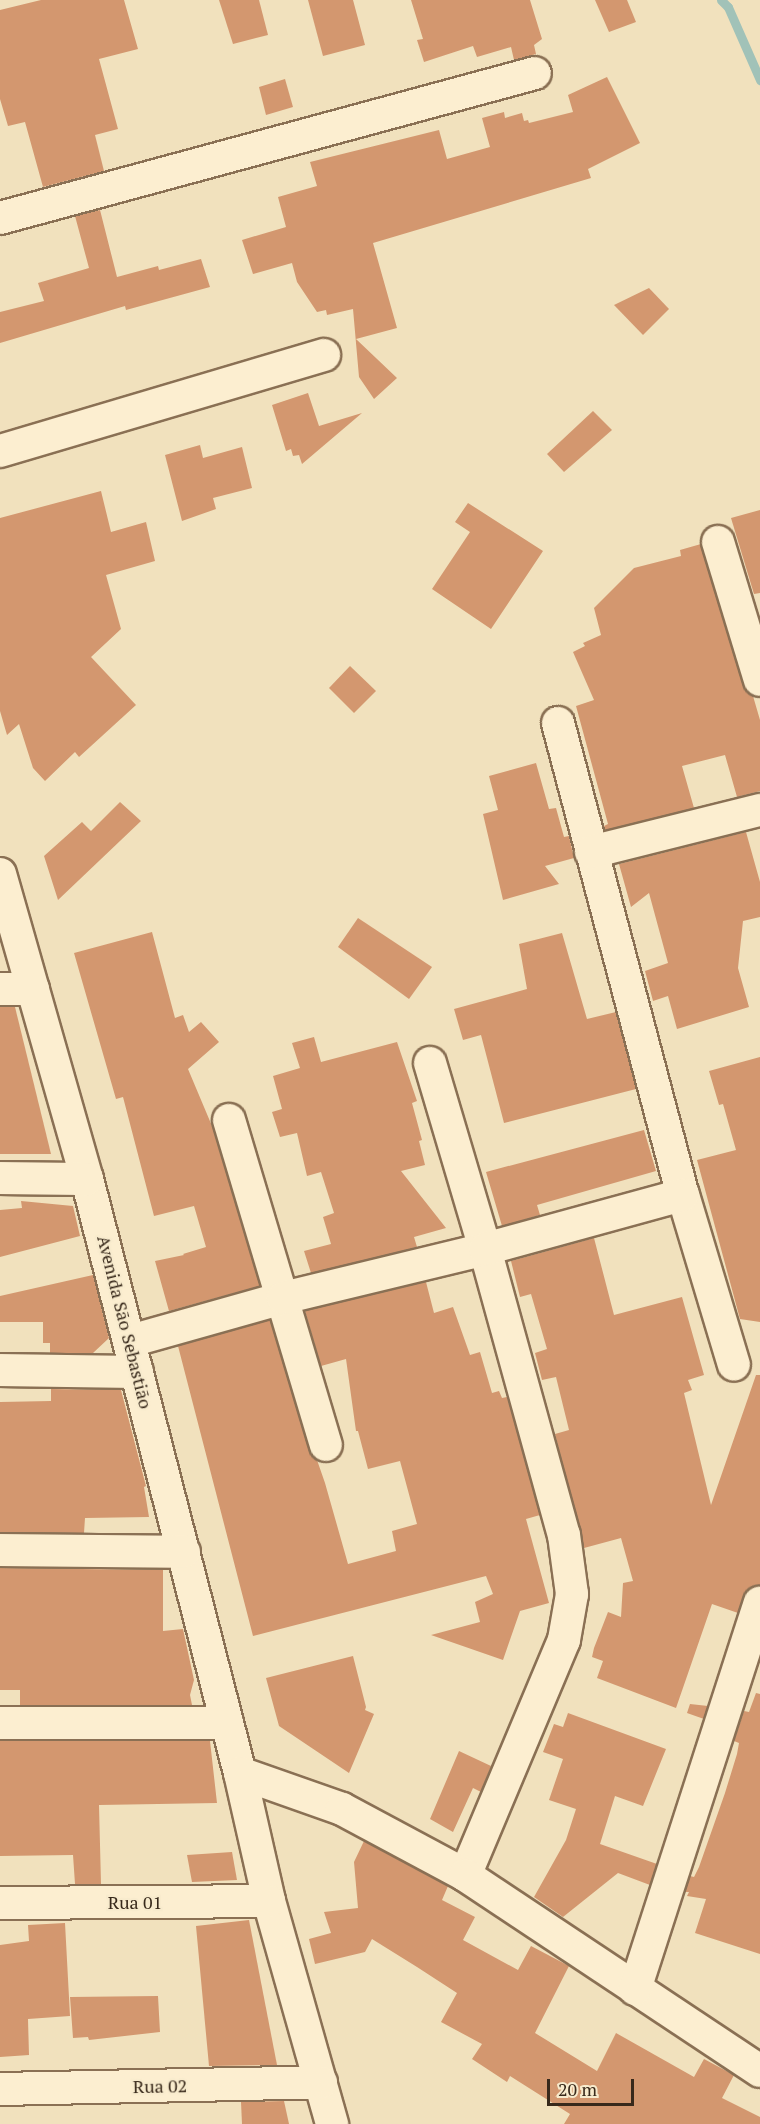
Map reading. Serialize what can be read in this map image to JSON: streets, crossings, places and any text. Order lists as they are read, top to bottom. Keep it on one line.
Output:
{"streets":{"street":["Avenida São Sebastião","Rua 01","Rua 02"]},"crossings":[["Avenida São Sebastião","Rua 01"],["Avenida São Sebastião","Rua 02"]],"scale_bar":"20 m"}
